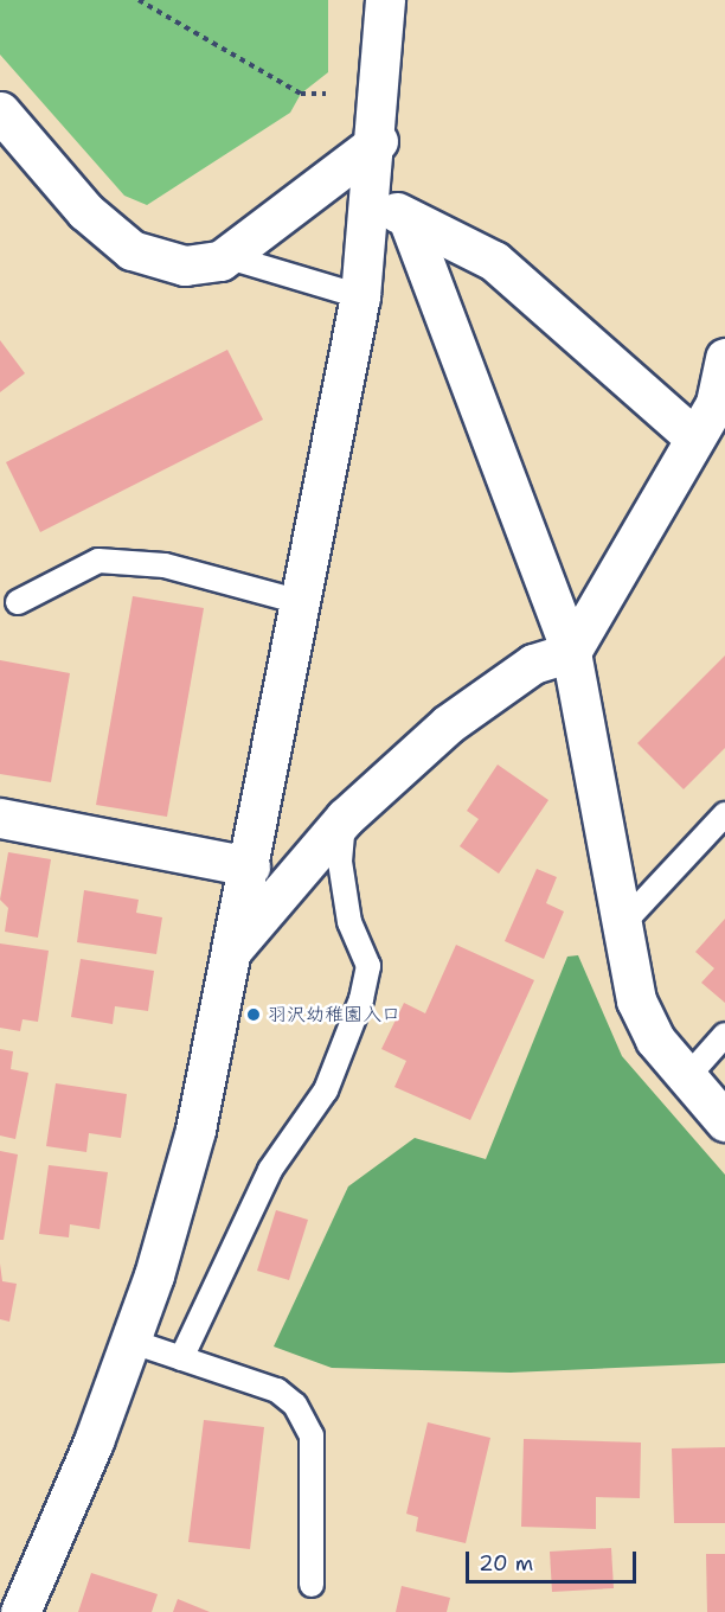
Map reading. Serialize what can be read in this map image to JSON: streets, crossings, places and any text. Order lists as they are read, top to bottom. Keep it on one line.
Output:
{"places":["羽沢幼稚園入口"],"scale_bar":"20 m"}
